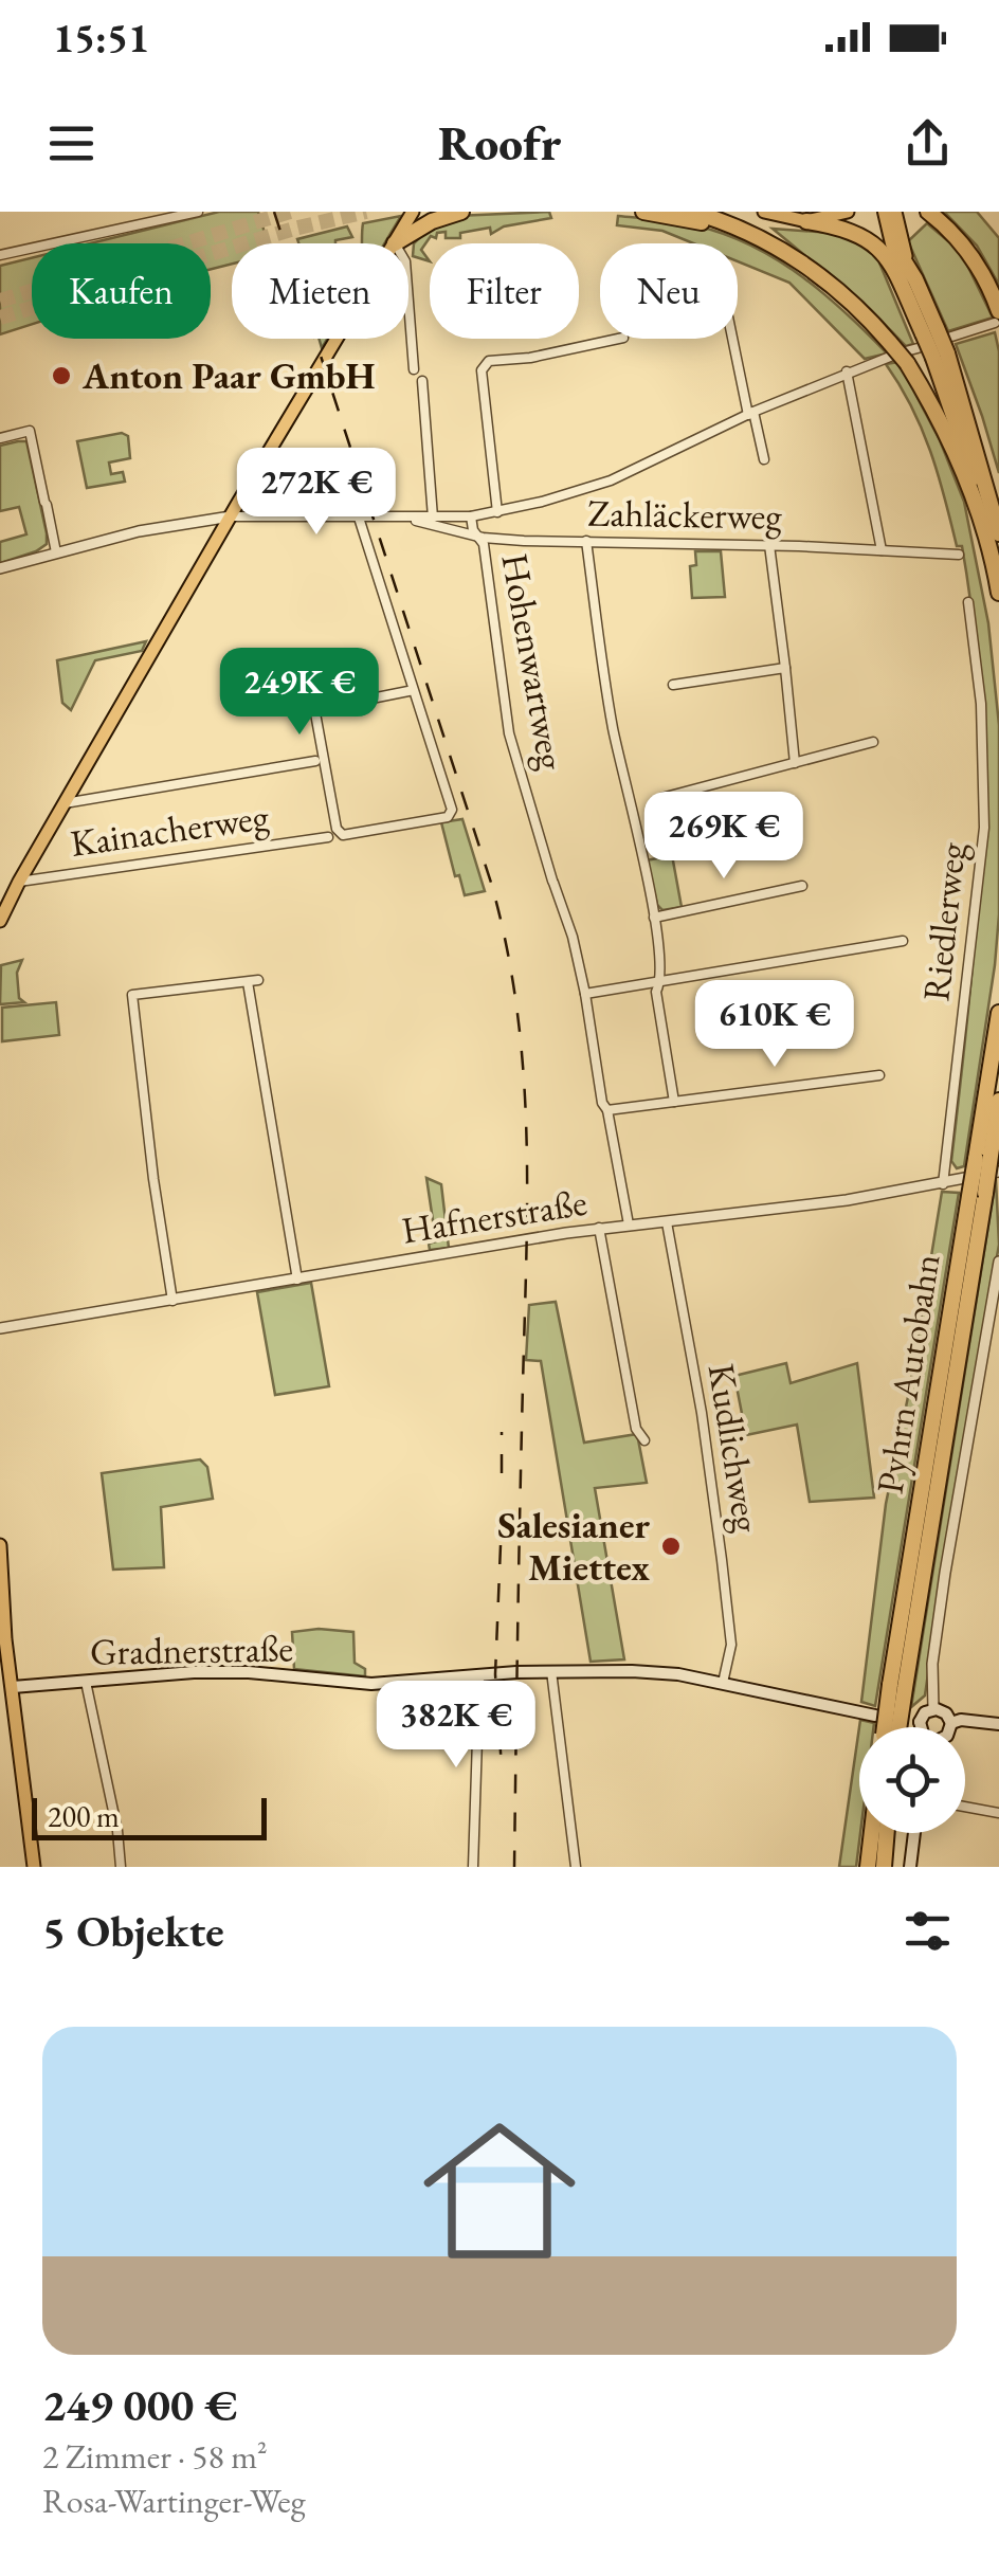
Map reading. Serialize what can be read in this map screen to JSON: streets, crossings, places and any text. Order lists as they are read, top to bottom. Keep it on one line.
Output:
{"streets":{"highway":["Pyhrn Autobahn"],"main road":["Gradnerstraße"],"street":["Zahläckerweg","Hohenwartweg","Kainacherweg","Riedlerweg","Hafnerstraße","Kudlichweg"]},"crossings":[["Zahläckerweg","Hohenwartweg"],["Hohenwartweg","Hafnerstraße"],["Riedlerweg","Hafnerstraße"],["Hafnerstraße","Kudlichweg"],["Kudlichweg","Gradnerstraße"]],"places":["Anton Paar GmbH","Salesianer Miettex"],"scale_bar":"200 m","page":{"status":"15:51","header":"Roofr","chip":["Kaufen","Mieten","Filter","Neu"],"price":["272K €","249K €","269K €","610K €","382K €"],"scale":"200 m","heading":"5 Objekte","list":[{"name":"249 000 €","note":"2 Zimmer · 58 m² · Rosa-Wartinger-Weg"}]}}
